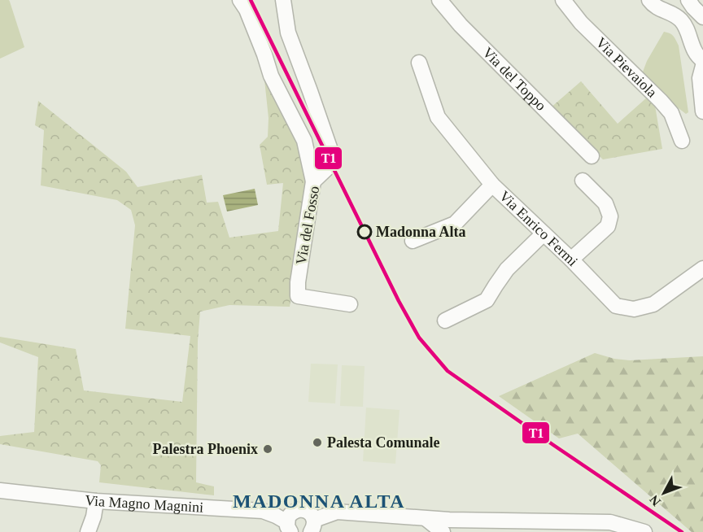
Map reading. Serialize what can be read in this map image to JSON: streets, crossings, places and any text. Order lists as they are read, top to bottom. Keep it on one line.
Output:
{"streets":{"street":["Via Pievaiola","Via del Toppo","Via del Fosso","Via Enrico Fermi","Via Magno Magnini"]},"districts":["MADONNA ALTA"],"places":["Madonna Alta","Palesta Comunale","Palestra Phoenix"],"lines":["transit line T1"],"north":"bottom left"}
